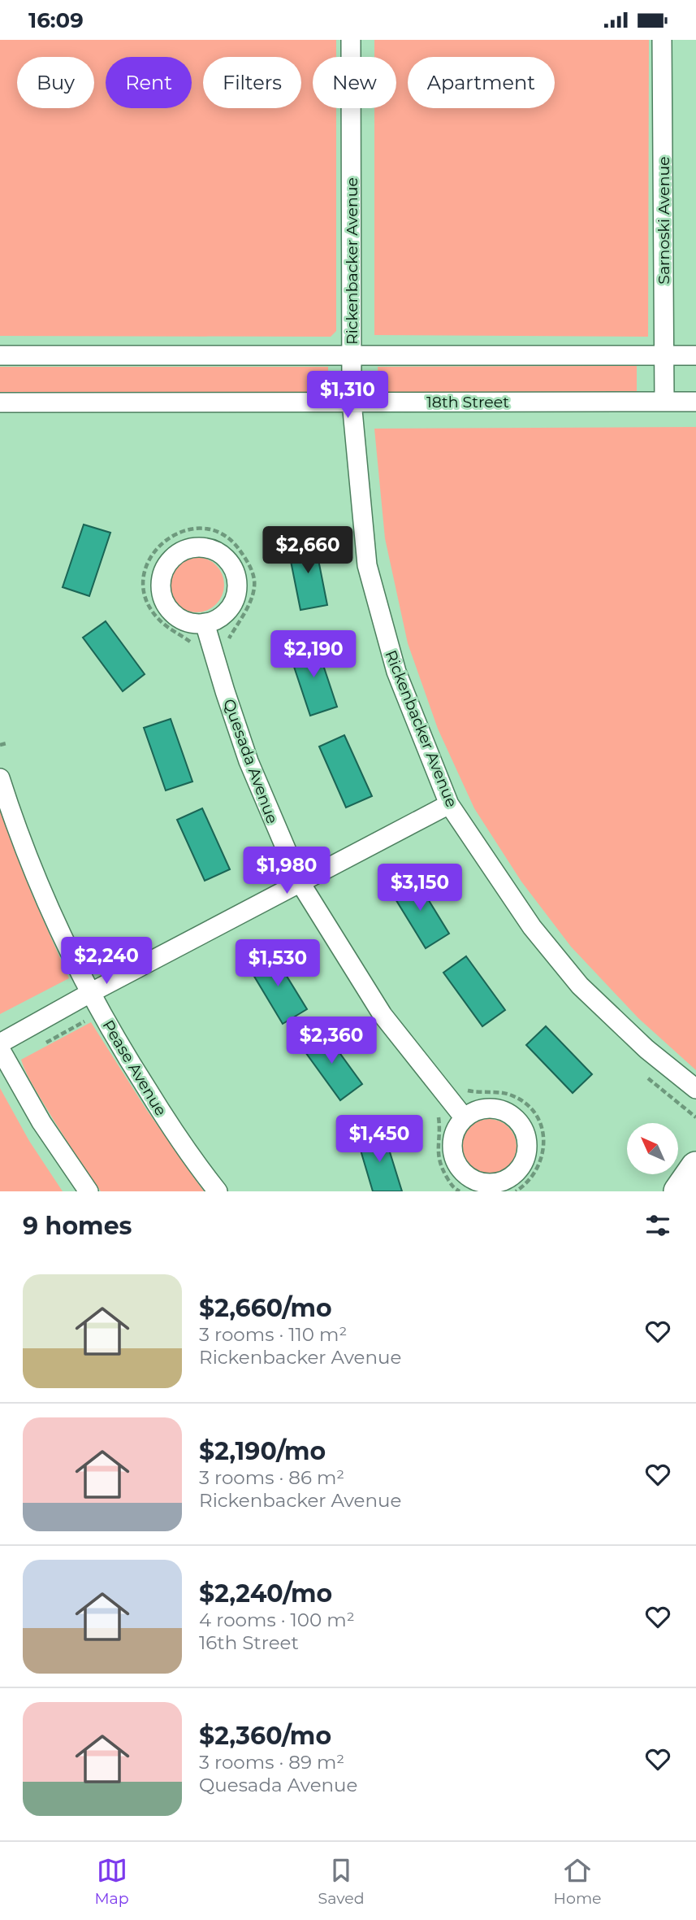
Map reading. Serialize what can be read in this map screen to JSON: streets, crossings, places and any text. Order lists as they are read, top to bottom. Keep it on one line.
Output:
{"streets":{"street":["Sarnoski Avenue","Rickenbacker Avenue","18th Street","Quesada Avenue","Pease Avenue"]},"crossings":[["Sarnoski Avenue","18th Street"],["Rickenbacker Avenue","18th Street"]],"north":"top left","page":{"status":"16:09","chip":["Buy","Rent","Filters","New","Apartment"],"price":["$1,310","$2,660","$2,190","$1,980","$3,150","$2,240","$1,530","$2,360","$1,450"],"heading":"9 homes","list":[{"name":"$2,660/mo","note":"3 rooms · 110 m² · Rickenbacker Avenue"},{"name":"$2,190/mo","note":"3 rooms · 86 m² · Rickenbacker Avenue"},{"name":"$2,240/mo","note":"4 rooms · 100 m² · 16th Street"},{"name":"$2,360/mo","note":"3 rooms · 89 m² · Quesada Avenue"}],"tabs":["Map","Saved","Home"]}}
